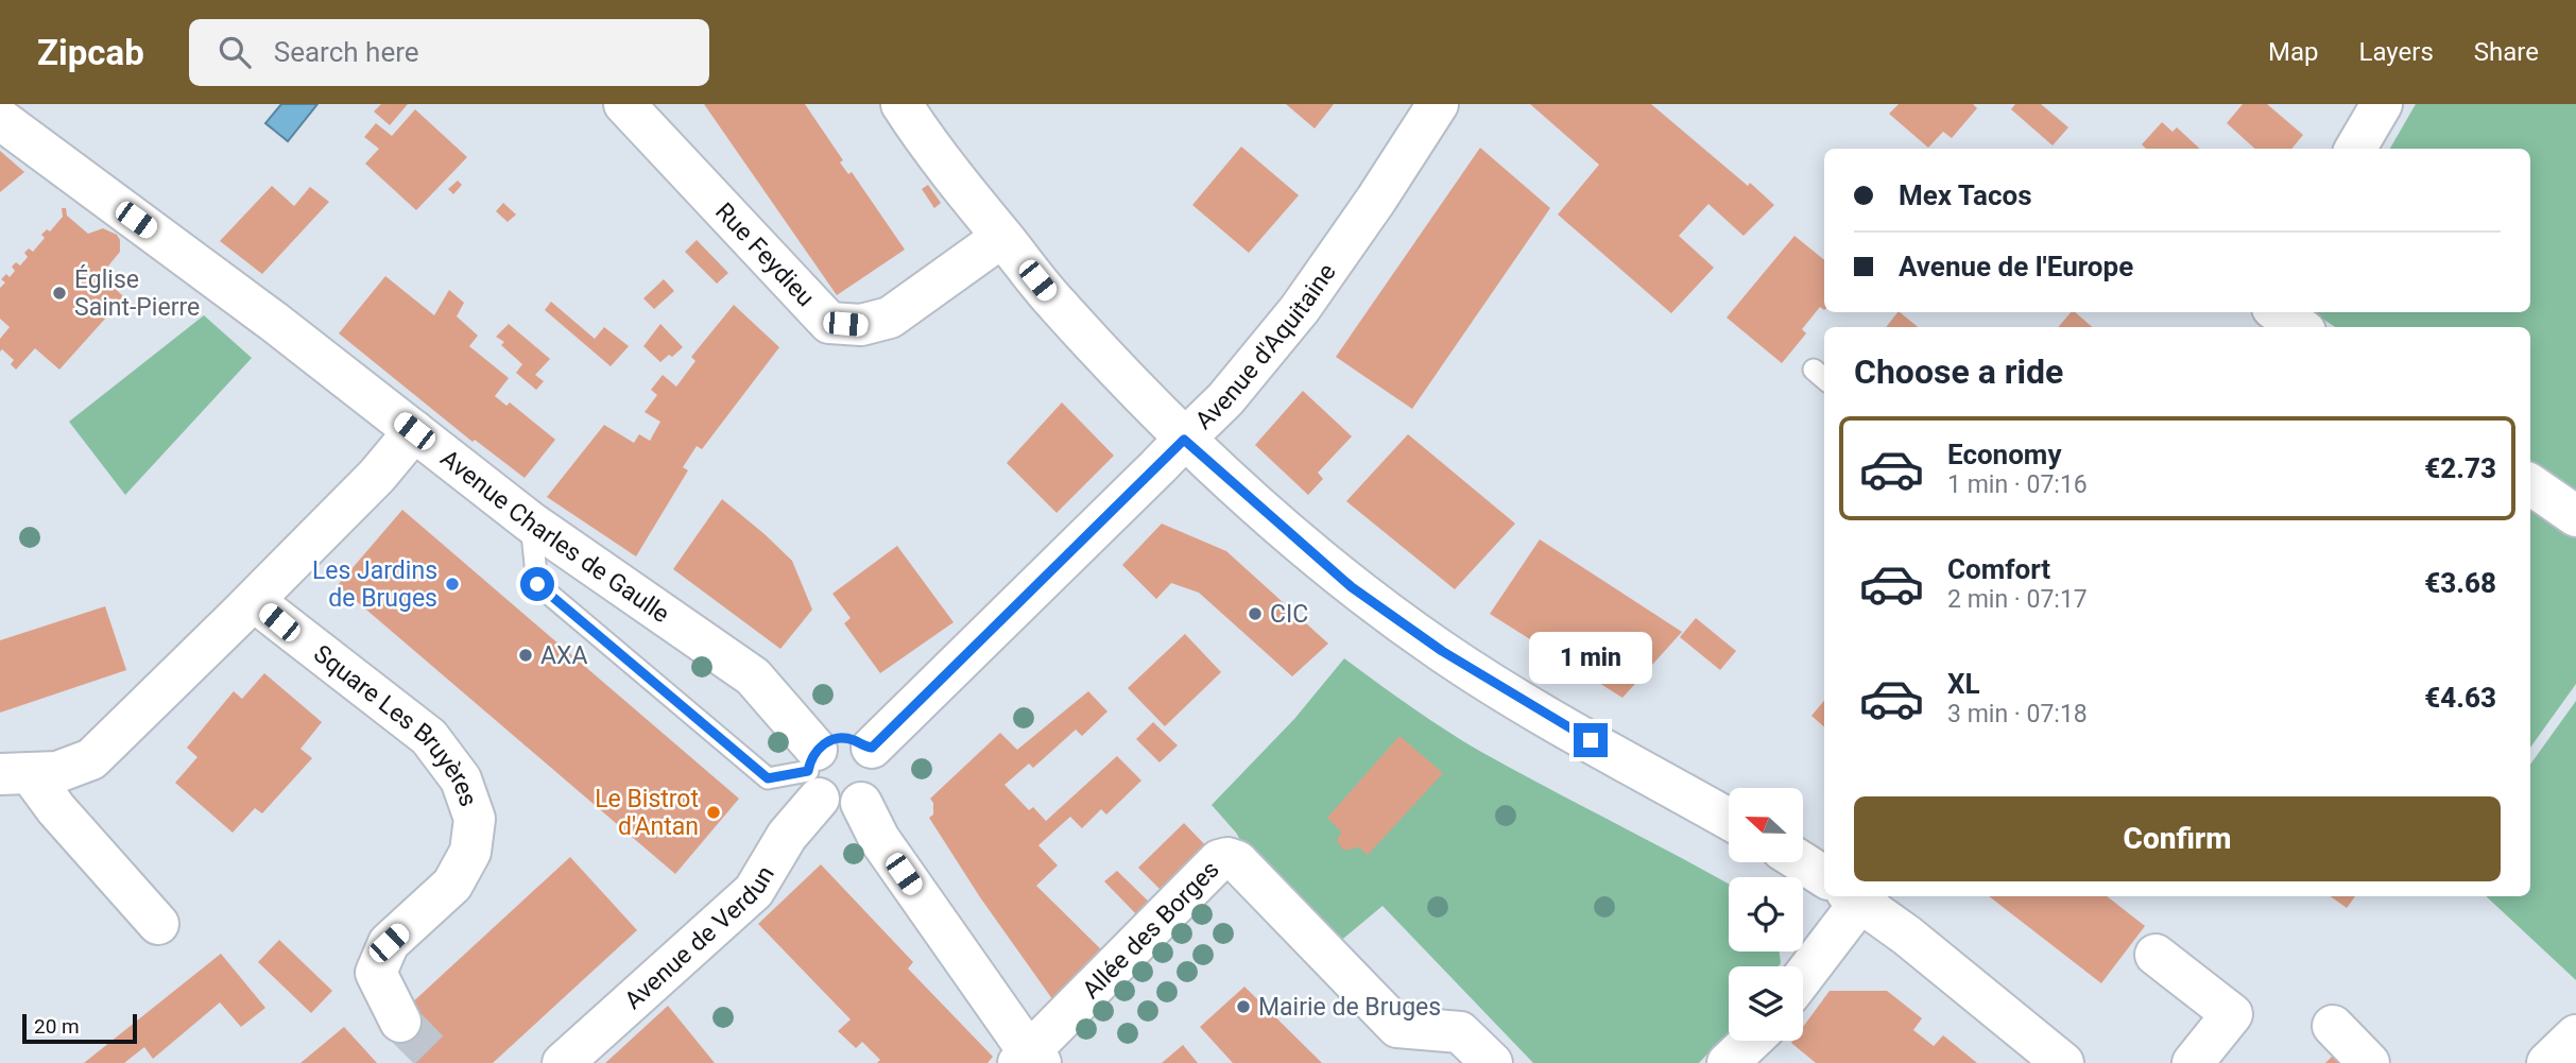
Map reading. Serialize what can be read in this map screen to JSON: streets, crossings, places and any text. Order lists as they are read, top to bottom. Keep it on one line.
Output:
{"streets":{"street":["Rue Feydieu","Avenue d'Aquitaine","Avenue Charles de Gaulle","Square Les Bruyères","Allée des Borges","Avenue de Verdun"]},"crossings":[["Avenue d'Aquitaine","Avenue Charles de Gaulle"],["Avenue d'Aquitaine","Avenue de Verdun"],["Avenue Charles de Gaulle","Avenue de Verdun"]],"places":["Église Saint-Pierre","Les Jardins de Bruges","CIC","AXA","Le Bistrot d'Antan","Mairie de Bruges"],"scale_bar":"20 m","north":"left","page":{"header":"Zipcab","search":"Search here","nav":["Map","Layers","Share"],"banner":["Mex Tacos","Avenue de l'Europe"],"heading":"Choose a ride","list":[{"name":"Economy","note":"1 min · 07:16","value":"€2.73"},{"name":"Comfort","note":"2 min · 07:17","value":"€3.68"},{"name":"XL","note":"3 min · 07:18","value":"€4.63"}],"bubble":"1 min","buttons":"Confirm","scale":"20 m"}}
